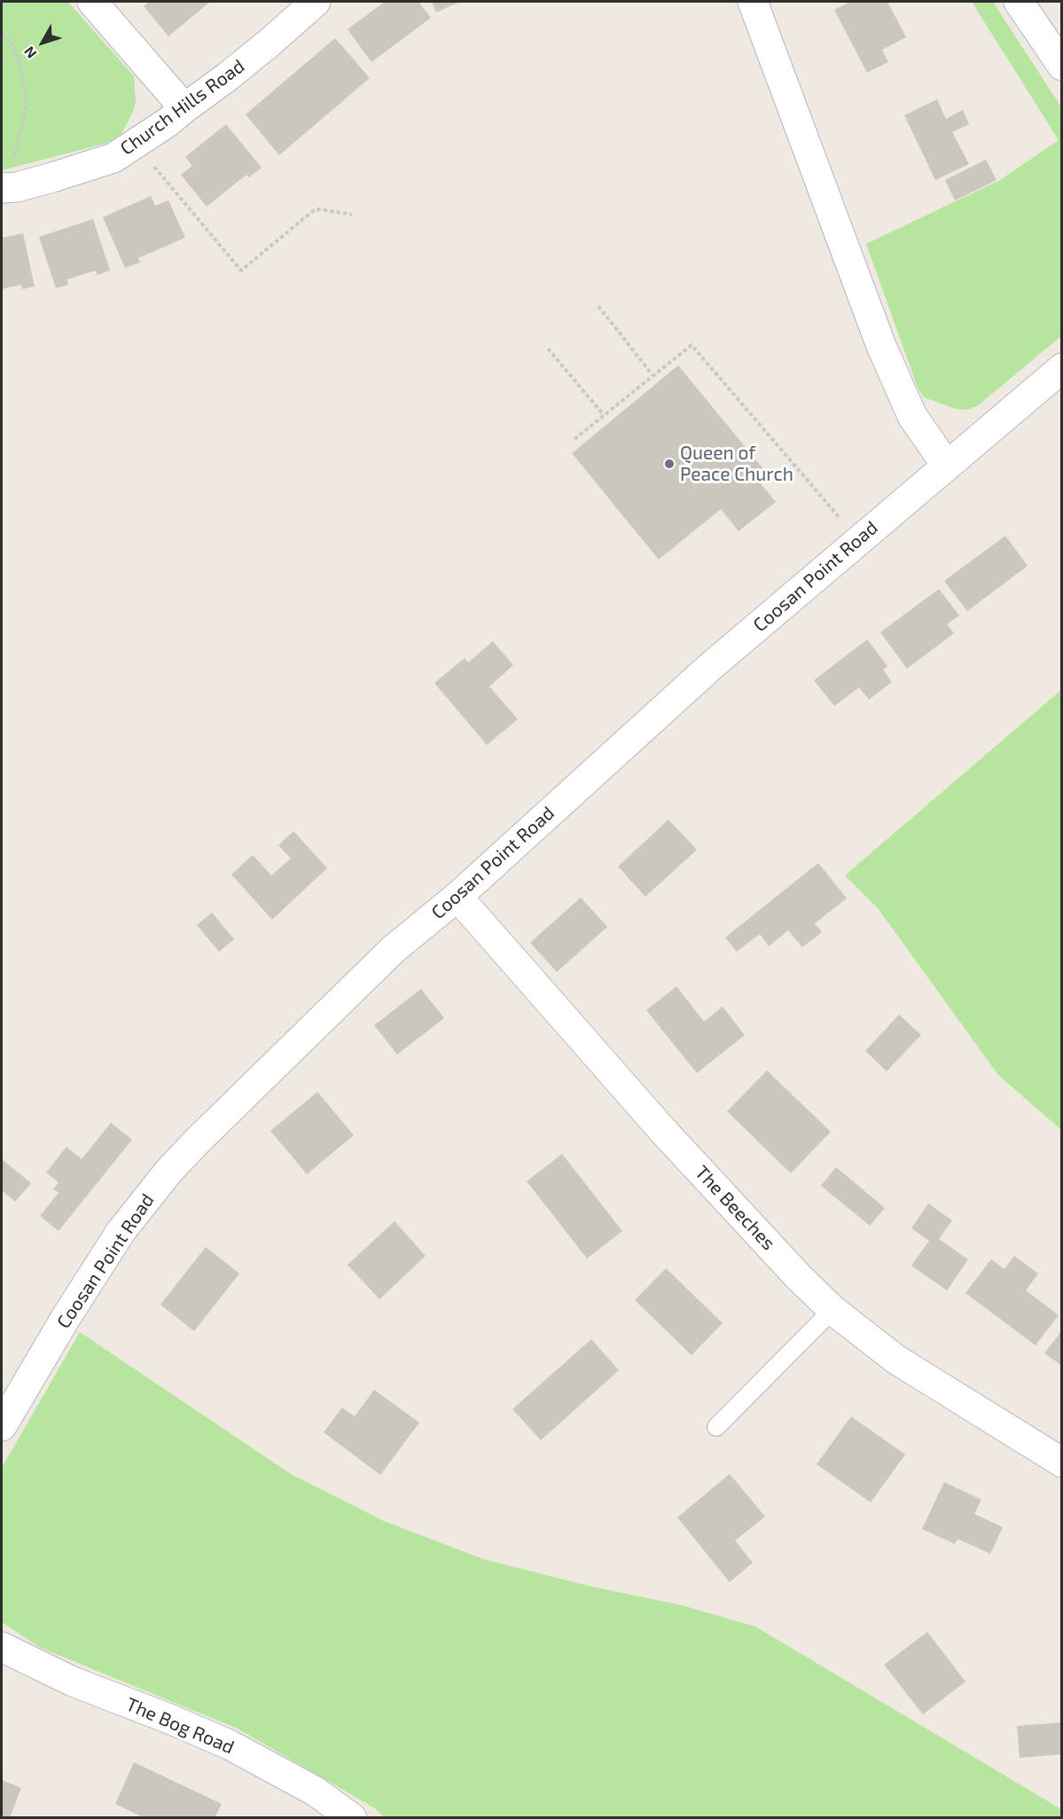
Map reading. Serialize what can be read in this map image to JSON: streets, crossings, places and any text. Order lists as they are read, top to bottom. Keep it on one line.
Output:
{"streets":{"street":["Church Hills Road","Coosan Point Road","The Beeches","The Bog Road"]},"crossings":[["Coosan Point Road","The Beeches"]],"places":["Queen of Peace Church"],"north":"bottom left"}
